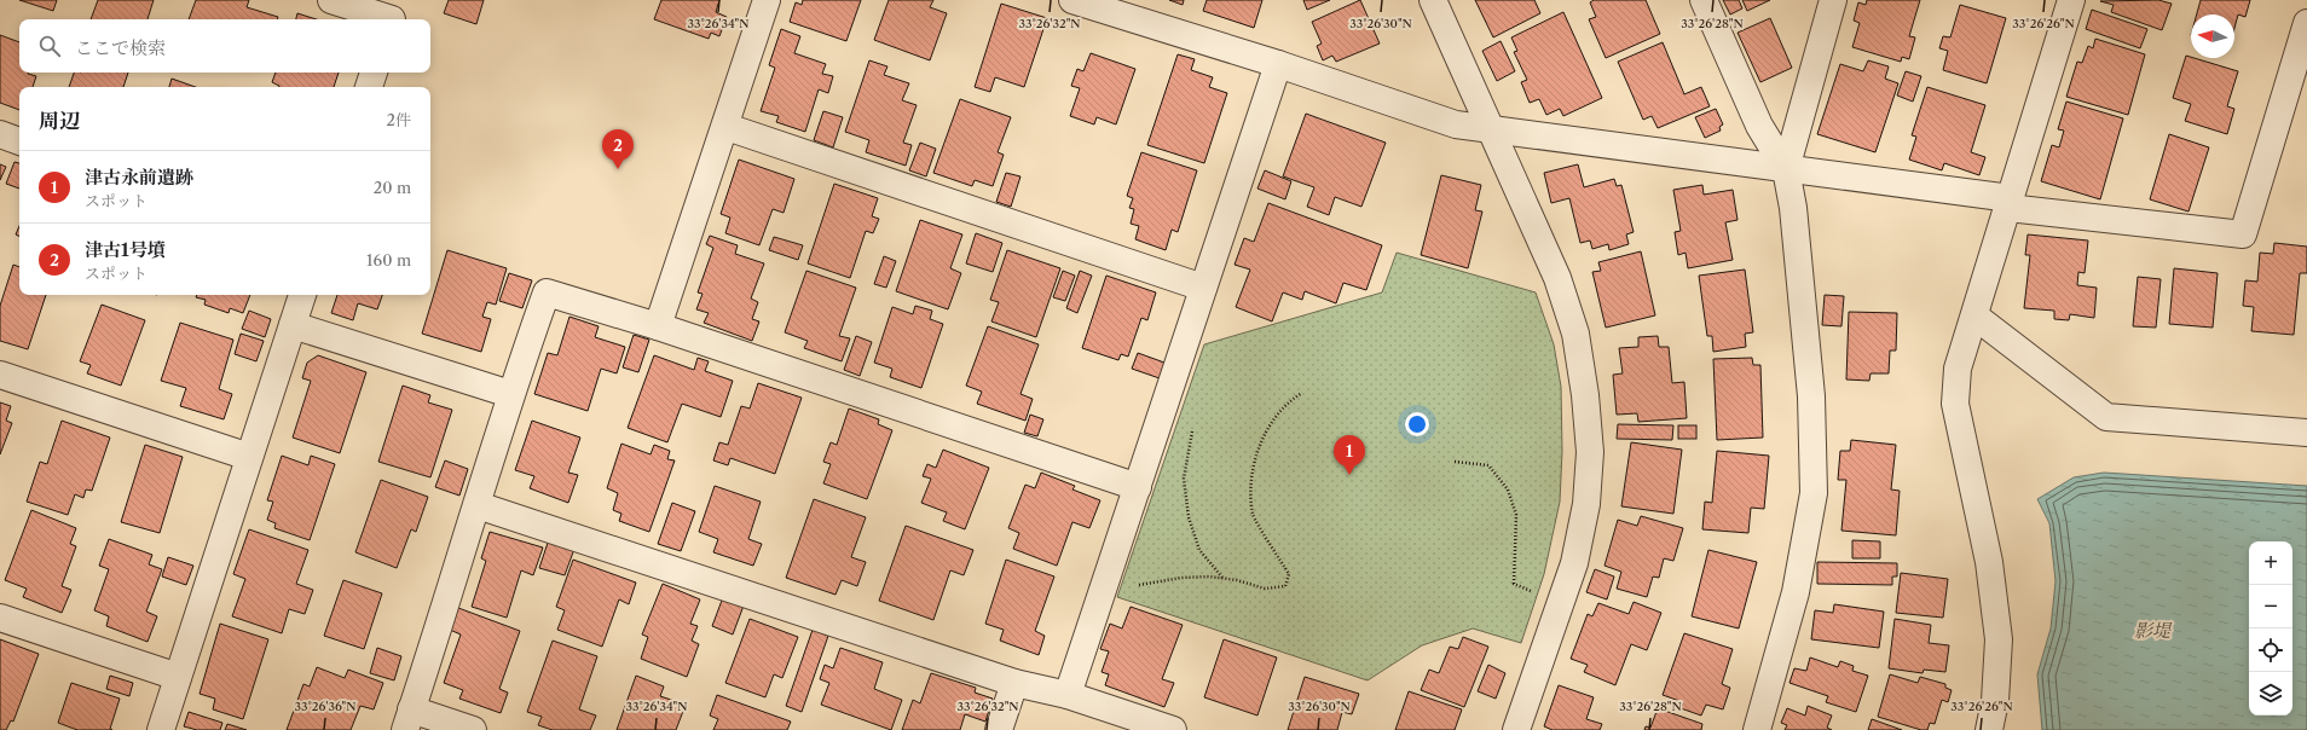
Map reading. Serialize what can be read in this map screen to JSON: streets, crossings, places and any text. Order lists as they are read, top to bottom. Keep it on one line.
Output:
{"water":["影堤"],"north":"left","page":{"search":"ここで検索","heading":["周辺","2件"],"pins":["2","1"],"list":[{"mark":"1","name":"津古永前遺跡","note":"スポット","value":"20 m"},{"mark":"2","name":"津古1号墳","note":"スポット","value":"160 m"}],"map_buttons":["+","−"]},"coordinates":["33°26'34\"N","33°26'32\"N","33°26'30\"N","33°26'28\"N","33°26'26\"N","33°26'36\"N"]}
